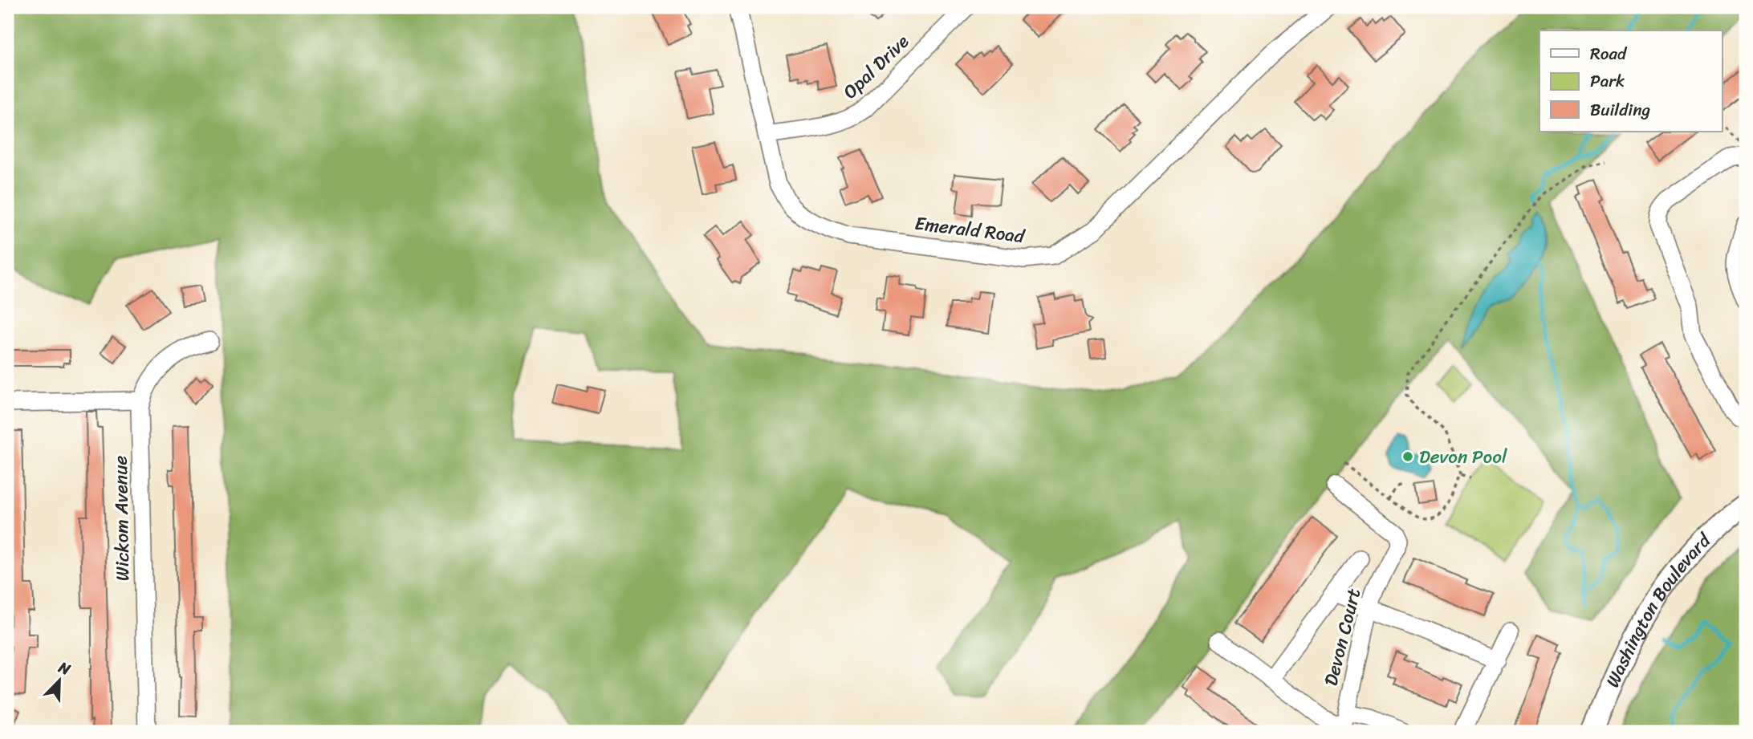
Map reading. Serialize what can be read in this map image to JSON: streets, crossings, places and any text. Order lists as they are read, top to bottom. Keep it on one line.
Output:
{"streets":{"street":["Opal Drive","Emerald Road","Wickom Avenue","Washington Boulevard","Devon Court"]},"crossings":[["Opal Drive","Emerald Road"]],"places":["Devon Pool"],"legend":["Road","Park","Building"],"north":"top right"}
